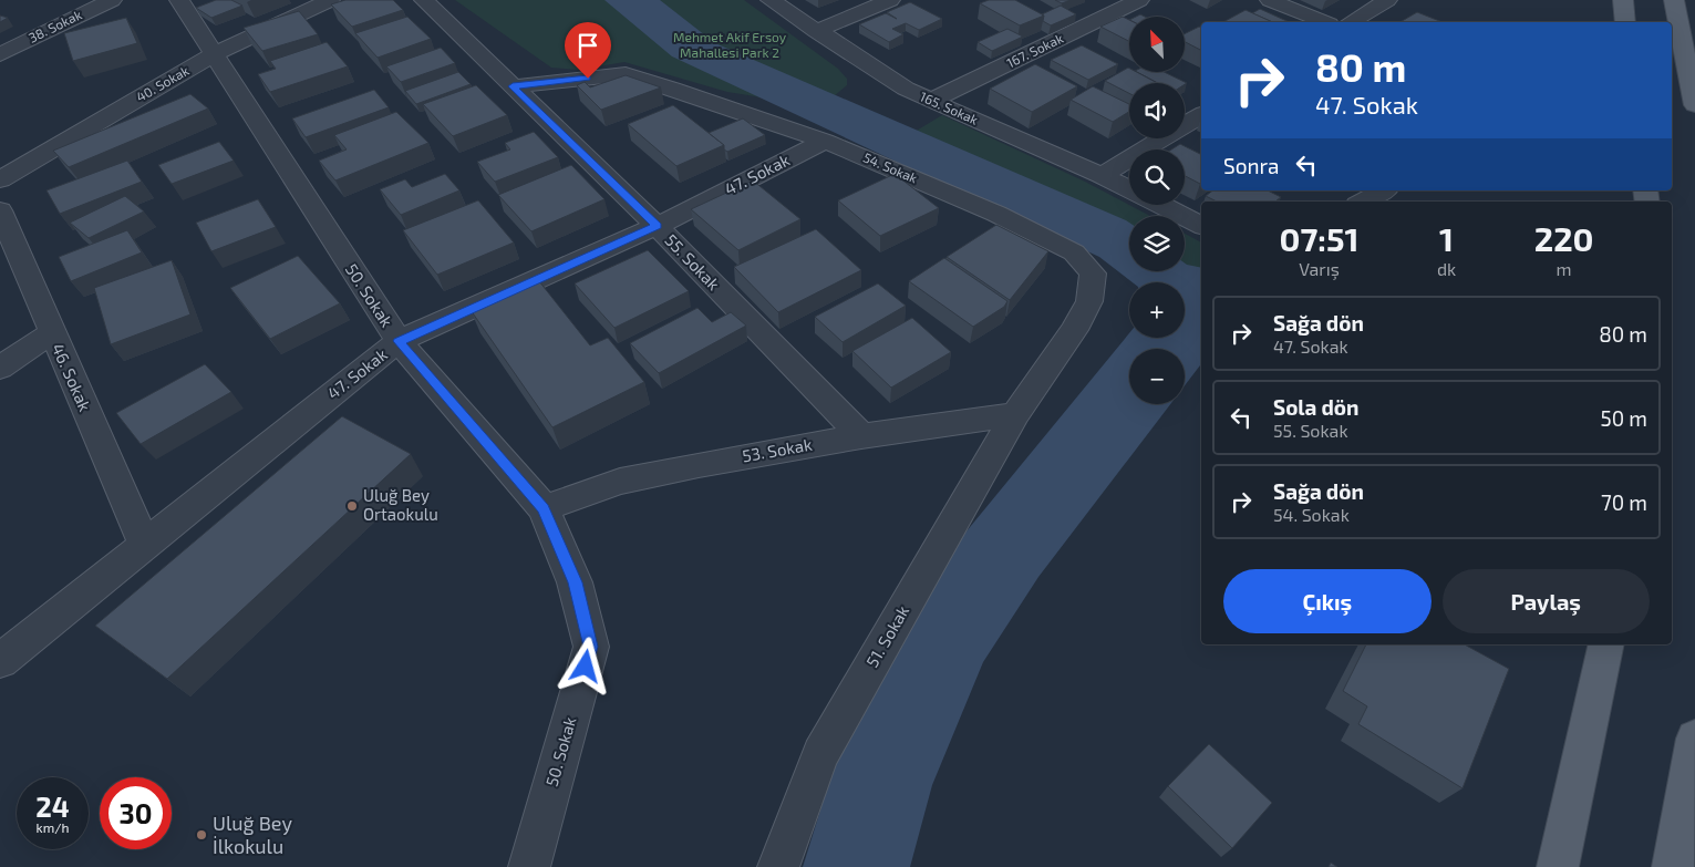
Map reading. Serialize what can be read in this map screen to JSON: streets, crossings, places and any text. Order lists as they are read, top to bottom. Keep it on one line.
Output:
{"streets":{"street":["38. Sokak","167. Sokak","40. Sokak","165. Sokak","54. Sokak","47. Sokak","55. Sokak","50. Sokak","46. Sokak","53. Sokak","51. Sokak"]},"crossings":[["167. Sokak","165. Sokak"],["40. Sokak","50. Sokak"],["54. Sokak","47. Sokak"],["54. Sokak","55. Sokak"],["54. Sokak","53. Sokak"],["54. Sokak","51. Sokak"],["47. Sokak","55. Sokak"],["47. Sokak","50. Sokak"],["47. Sokak","46. Sokak"],["55. Sokak","53. Sokak"],["50. Sokak","53. Sokak"],["53. Sokak","51. Sokak"]],"parks":["Mehmet Akif Ersoy Mahallesi Park 2"],"places":["Uluğ Bey Ortaokulu","Uluğ Bey İlkokulu"],"north":"top left","page":{"map_buttons":["+","−"],"turn":["80 m","47. Sokak"],"then":"Sonra","eta":["07:51","Varış","1","dk","220","m"],"list":[{"name":"Sağa dön","note":"47. Sokak","value":"80 m"},{"name":"Sola dön","note":"55. Sokak","value":"50 m"},{"name":"Sağa dön","note":"54. Sokak","value":"70 m"}],"buttons":["Çıkış","Paylaş"],"speed":"24 km/h","limit":"30"}}
